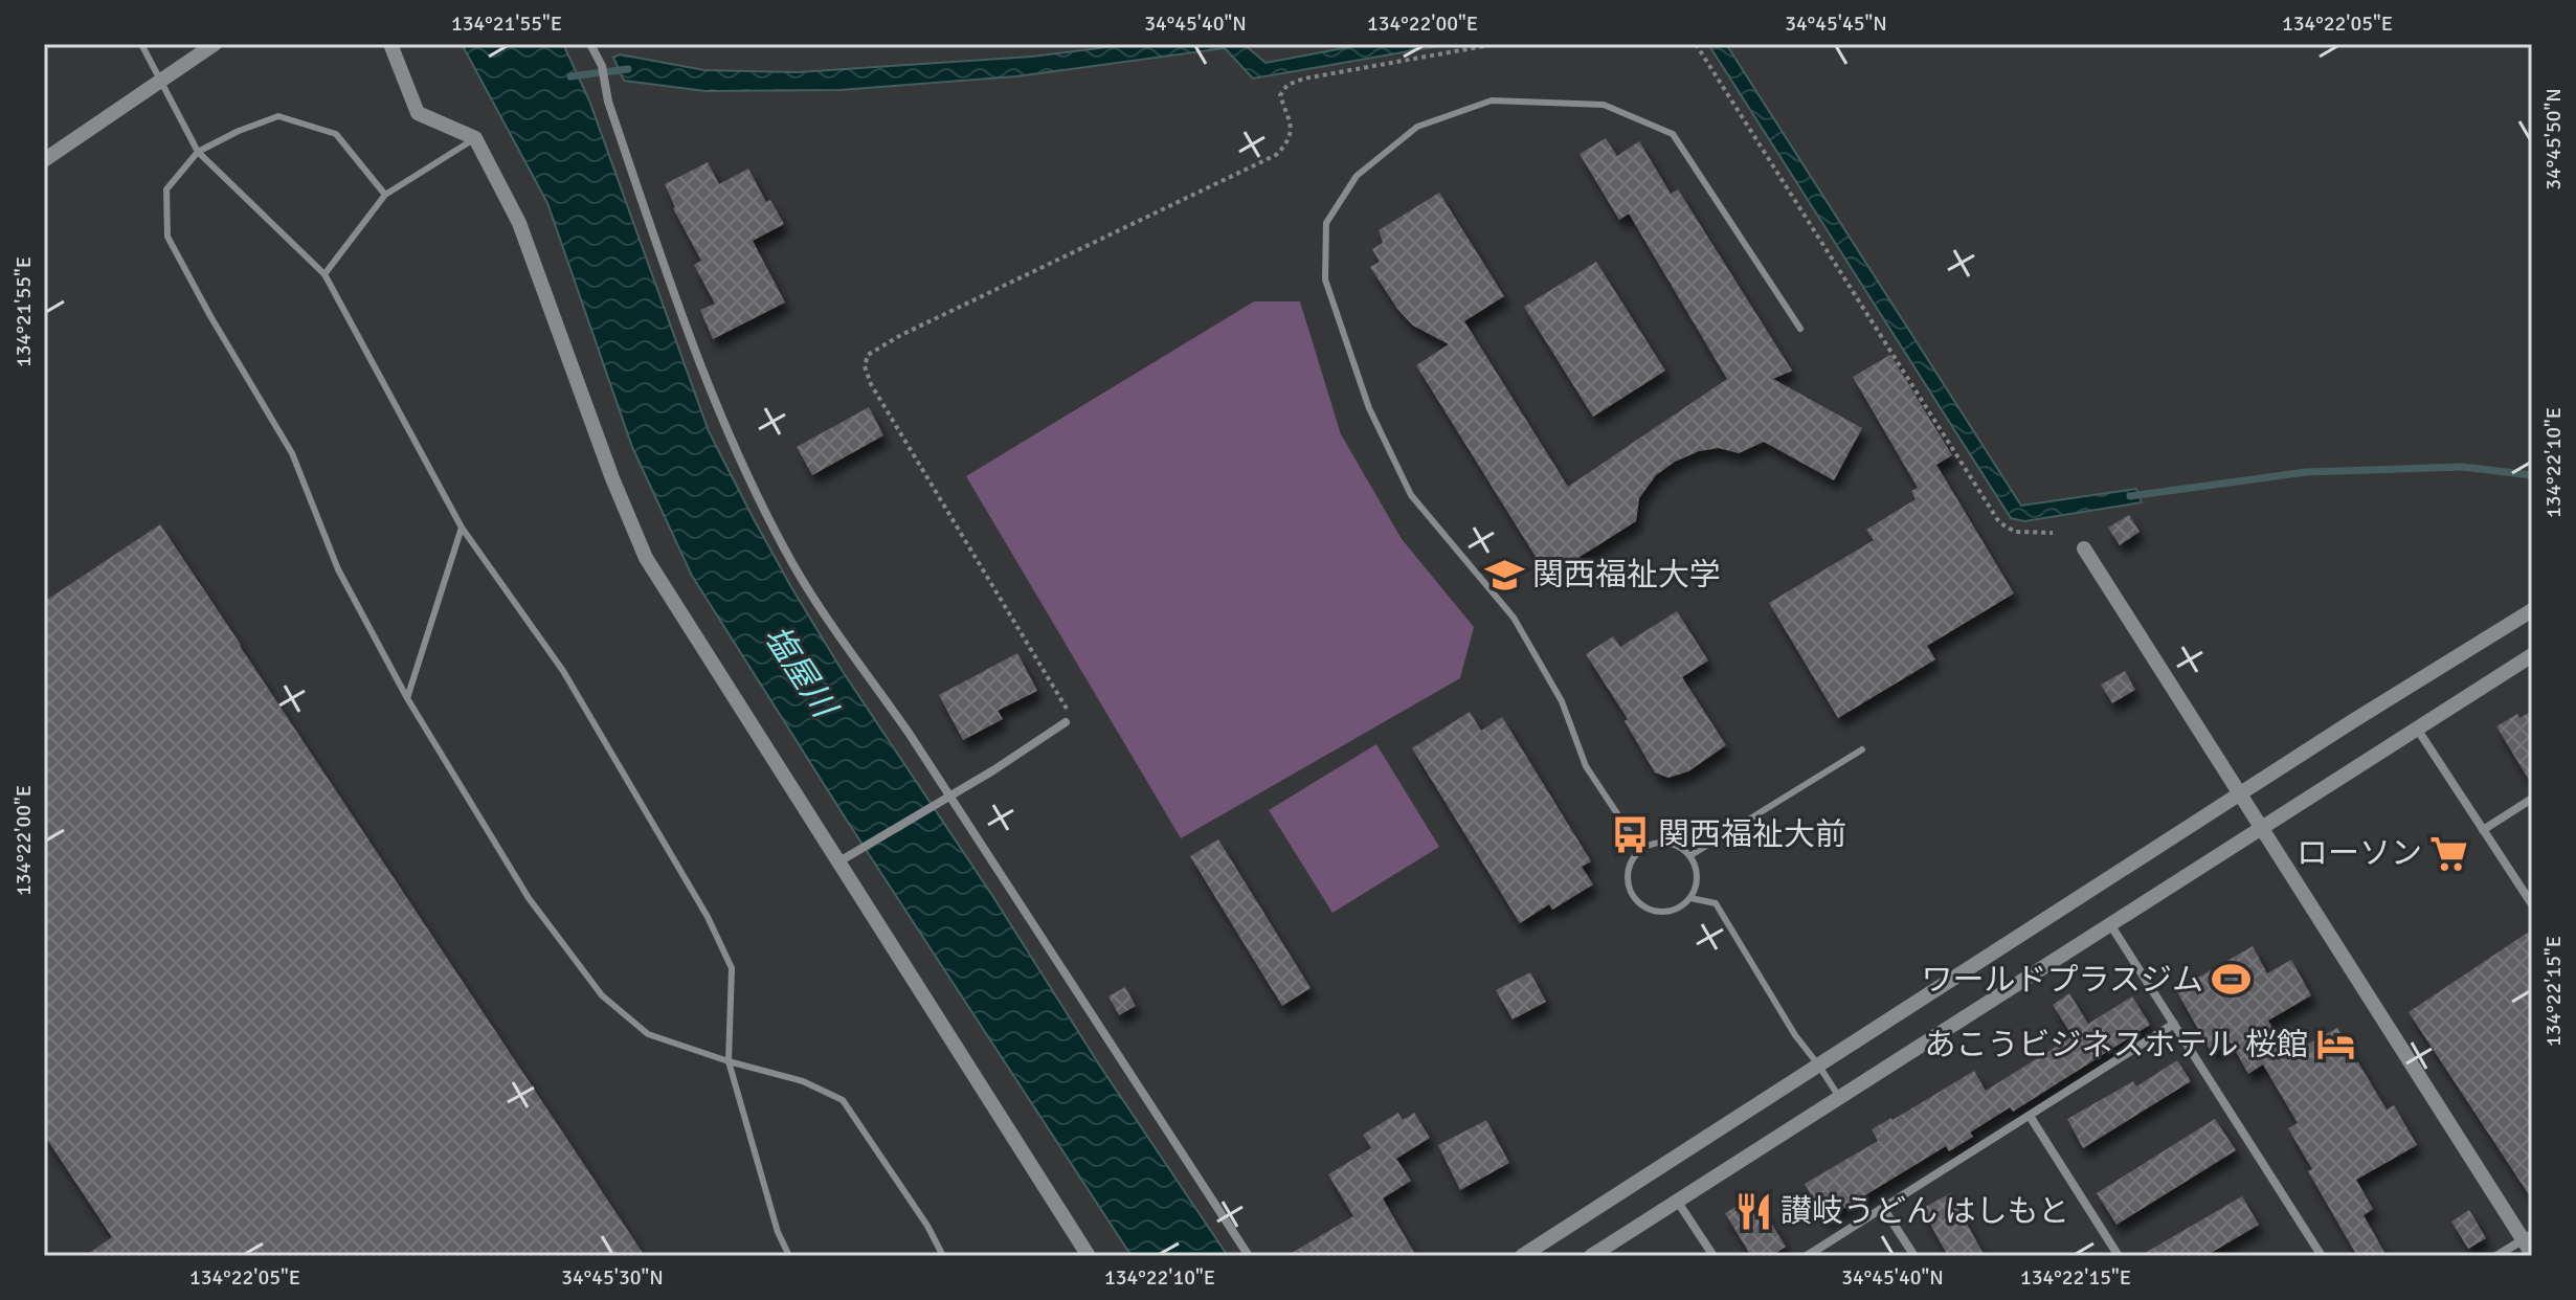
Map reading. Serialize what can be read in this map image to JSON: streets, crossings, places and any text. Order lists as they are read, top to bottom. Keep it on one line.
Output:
{"water":["塩屋川"],"places":{"school or university":["関西福祉大学"],"bus stop":["関西福祉大前"],"supermarket":["ローソン"],"sports":["ワールドプラスジム"],"hotel":["あこうビジネスホテル 桜館"],"restaurant":["讃岐うどん はしもと"]},"coordinates":["134°21'55\"E","34°45'40\"N","134°22'00\"E","34°45'45\"N","134°22'05\"E","34°45'50\"N","134°22'10\"E","134°22'15\"E","34°45'30\"N"]}
